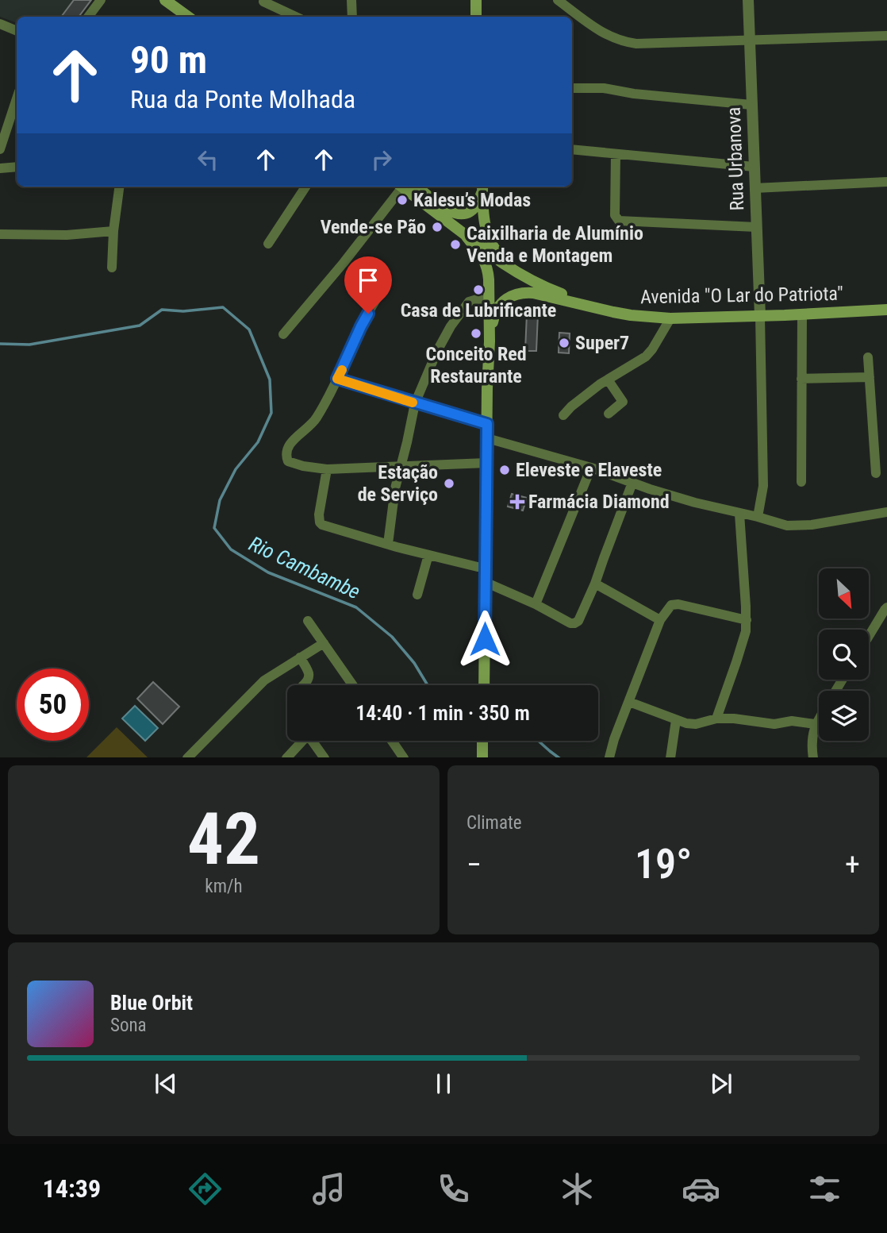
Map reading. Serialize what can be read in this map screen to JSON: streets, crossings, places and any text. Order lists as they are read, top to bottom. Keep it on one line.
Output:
{"streets":{"main road":["Avenida \"O Lar do Patriota\""],"street":["Rua Urbanova"]},"crossings":[["Rua Urbanova","Avenida \"O Lar do Patriota\""]],"water":["Rio Cambambe"],"places":{"other":["Kalesu’s Modas","Vende-se Pão","Caixilharia de Alumínio Venda e Montagem","Casa de Lubrificante","Conceito Red Restaurante","Super7","Eleveste e Elaveste","Estação de Serviço"],"health":["Farmácia Diamond"]},"north":"bottom right","page":{"turn":["90 m","Rua da Ponte Molhada"],"limit":"50","trip":"14:40 · 1 min · 350 m","tile":[["42","km/h"],"Climate"],"heat":["−","19°","+"],"song":["Blue Orbit","Sona"],"tabs":"14:39"}}
